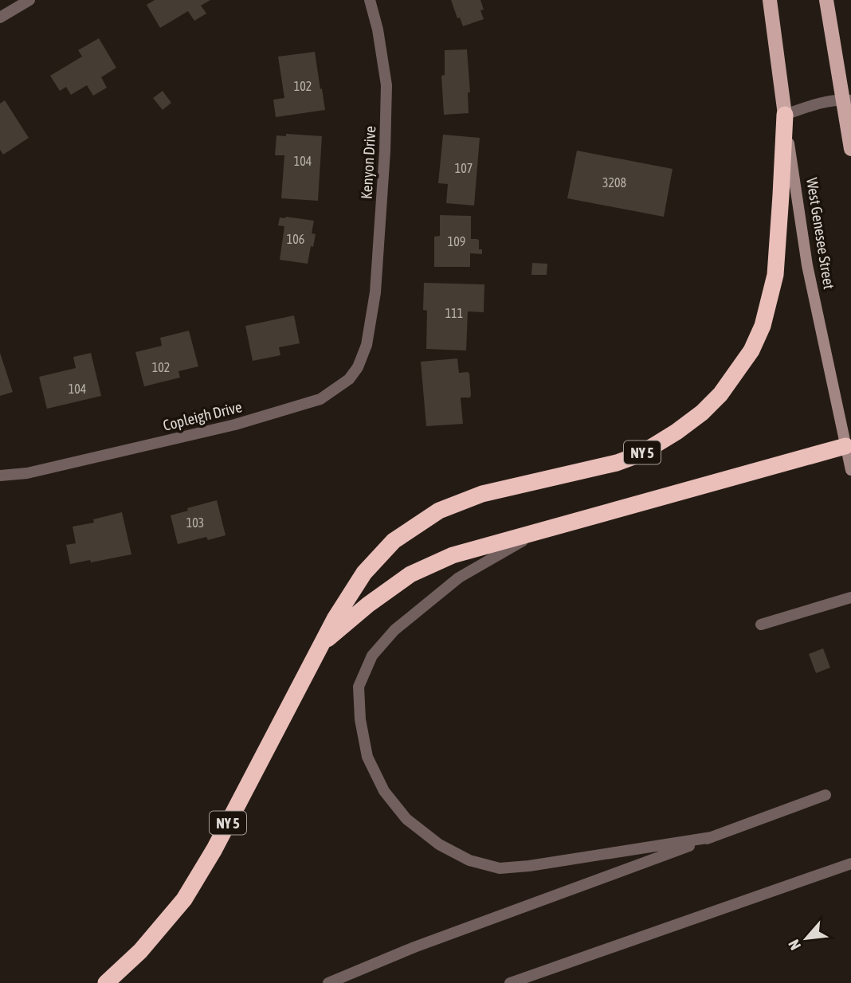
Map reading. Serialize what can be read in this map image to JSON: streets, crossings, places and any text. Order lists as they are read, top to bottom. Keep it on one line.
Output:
{"streets":{"highway":["NY 5"],"main road":["West Genesee Street"],"street":["Kenyon Drive","Copleigh Drive"]},"crossings":[["Kenyon Drive","Copleigh Drive"],["West Genesee Street","NY 5"]],"house_numbers":["102","104","107","3208","106","109","111","102","104","103"],"north":"bottom left"}
